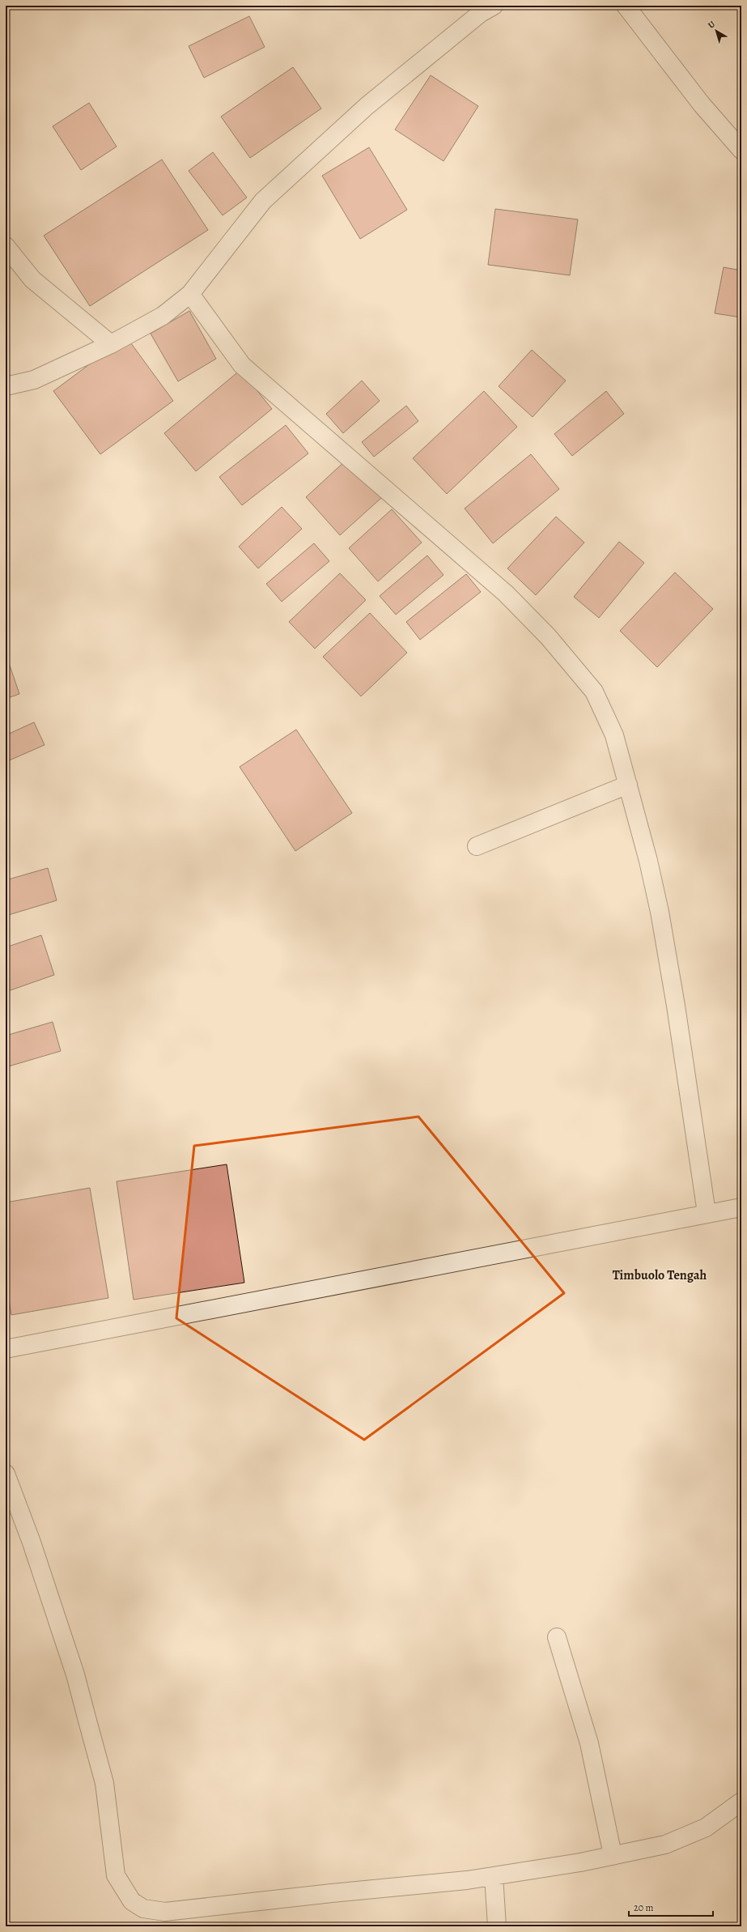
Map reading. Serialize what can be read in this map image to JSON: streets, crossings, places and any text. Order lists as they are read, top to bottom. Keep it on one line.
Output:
{"districts":["Timbuolo Tengah"],"scale_bar":"20 m","north":"top left"}
